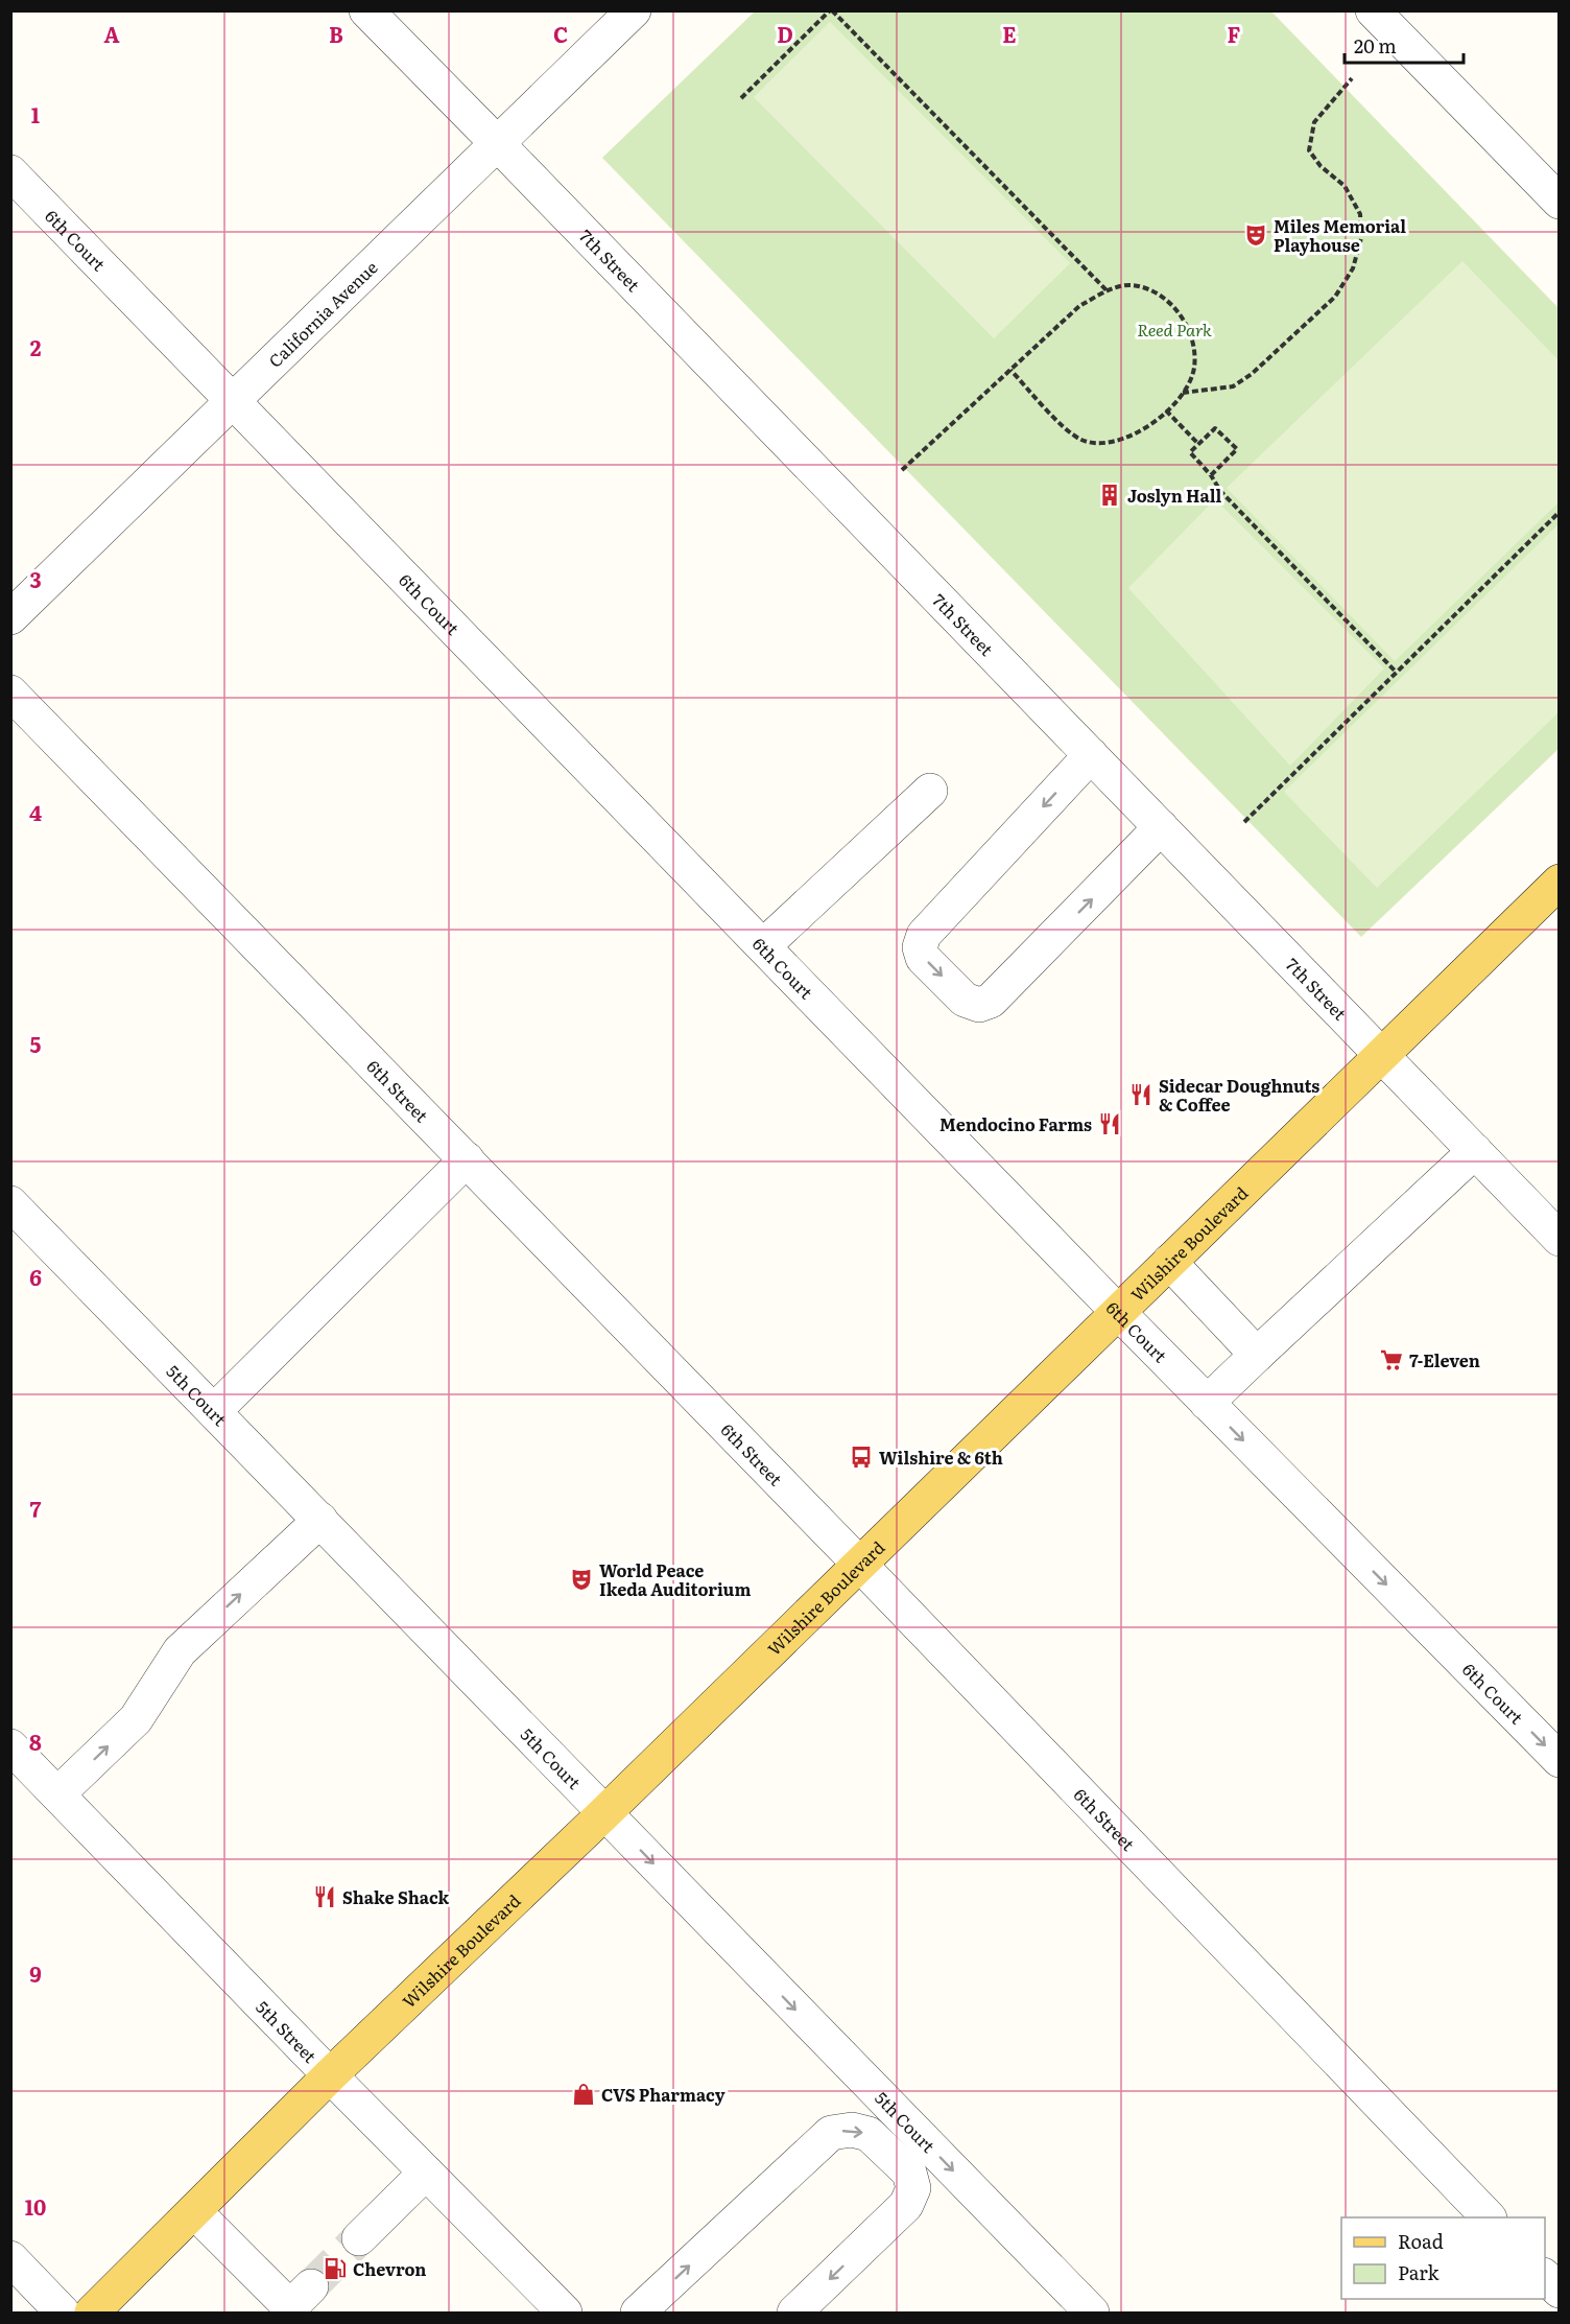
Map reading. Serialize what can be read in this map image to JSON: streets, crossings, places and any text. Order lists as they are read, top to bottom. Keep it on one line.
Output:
{"streets":{"main road":["Wilshire Boulevard"],"street":["6th Court","7th Street","California Avenue","6th Street","5th Court","5th Street"]},"crossings":[["6th Court","California Avenue"],["6th Court","Wilshire Boulevard"],["7th Street","California Avenue"],["7th Street","Wilshire Boulevard"],["6th Street","Wilshire Boulevard"],["Wilshire Boulevard","5th Court"],["Wilshire Boulevard","5th Street"]],"one_way":["5th Court"],"parks":["Reed Park"],"places":{"theatre":["Miles Memorial Playhouse","World Peace Ikeda Auditorium"],"building":["Joslyn Hall"],"restaurant":["Sidecar Doughnuts & Coffee","Mendocino Farms","Shake Shack"],"supermarket":["7-Eleven"],"bus stop":["Wilshire & 6th"],"shop":["CVS Pharmacy"],"fuel station":["Chevron"]},"legend":["Road","Park"],"scale_bar":"20 m","grid":{"columns":["A","B","C","D","E","F"],"rows":["1","2","3","4","5","6","7","8","9","10"]}}
